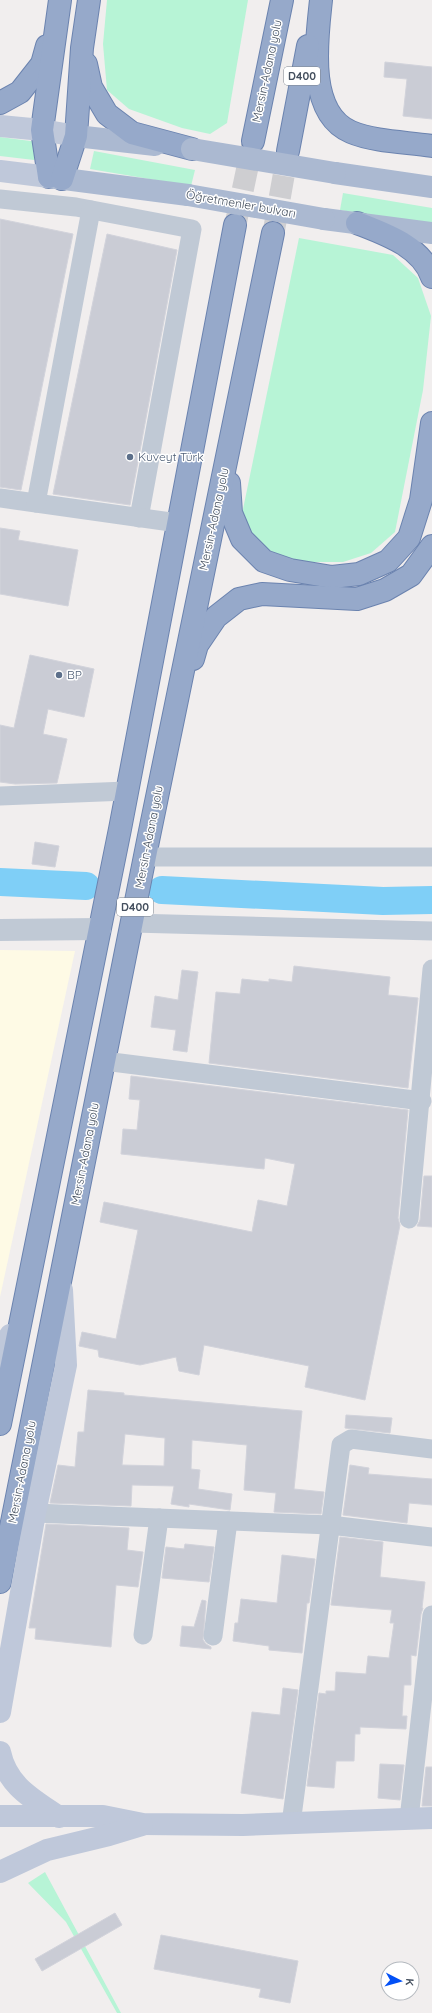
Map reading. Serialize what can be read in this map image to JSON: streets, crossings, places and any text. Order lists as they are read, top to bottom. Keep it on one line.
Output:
{"streets":{"highway":["Mersin-Adana yolu","D400"],"main road":["Öğretmenler bulvarı"]},"places":["Kuveyt Türk","BP"],"north":"right"}
